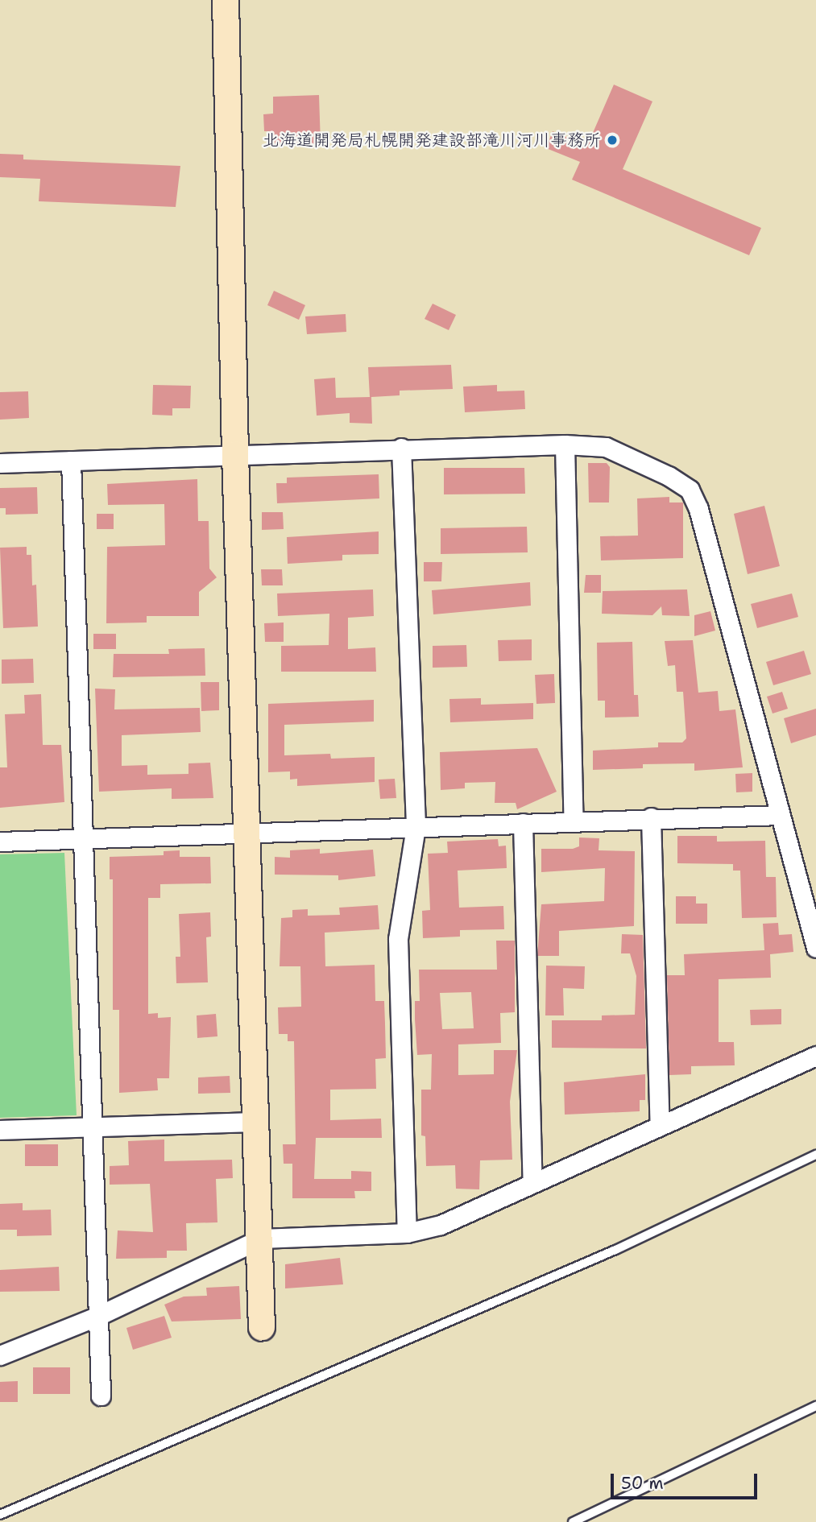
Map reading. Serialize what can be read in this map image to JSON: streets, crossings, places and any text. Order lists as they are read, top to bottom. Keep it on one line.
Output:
{"places":["北海道開発局札幌開発建設部滝川河川事務所"],"scale_bar":"50 m"}
